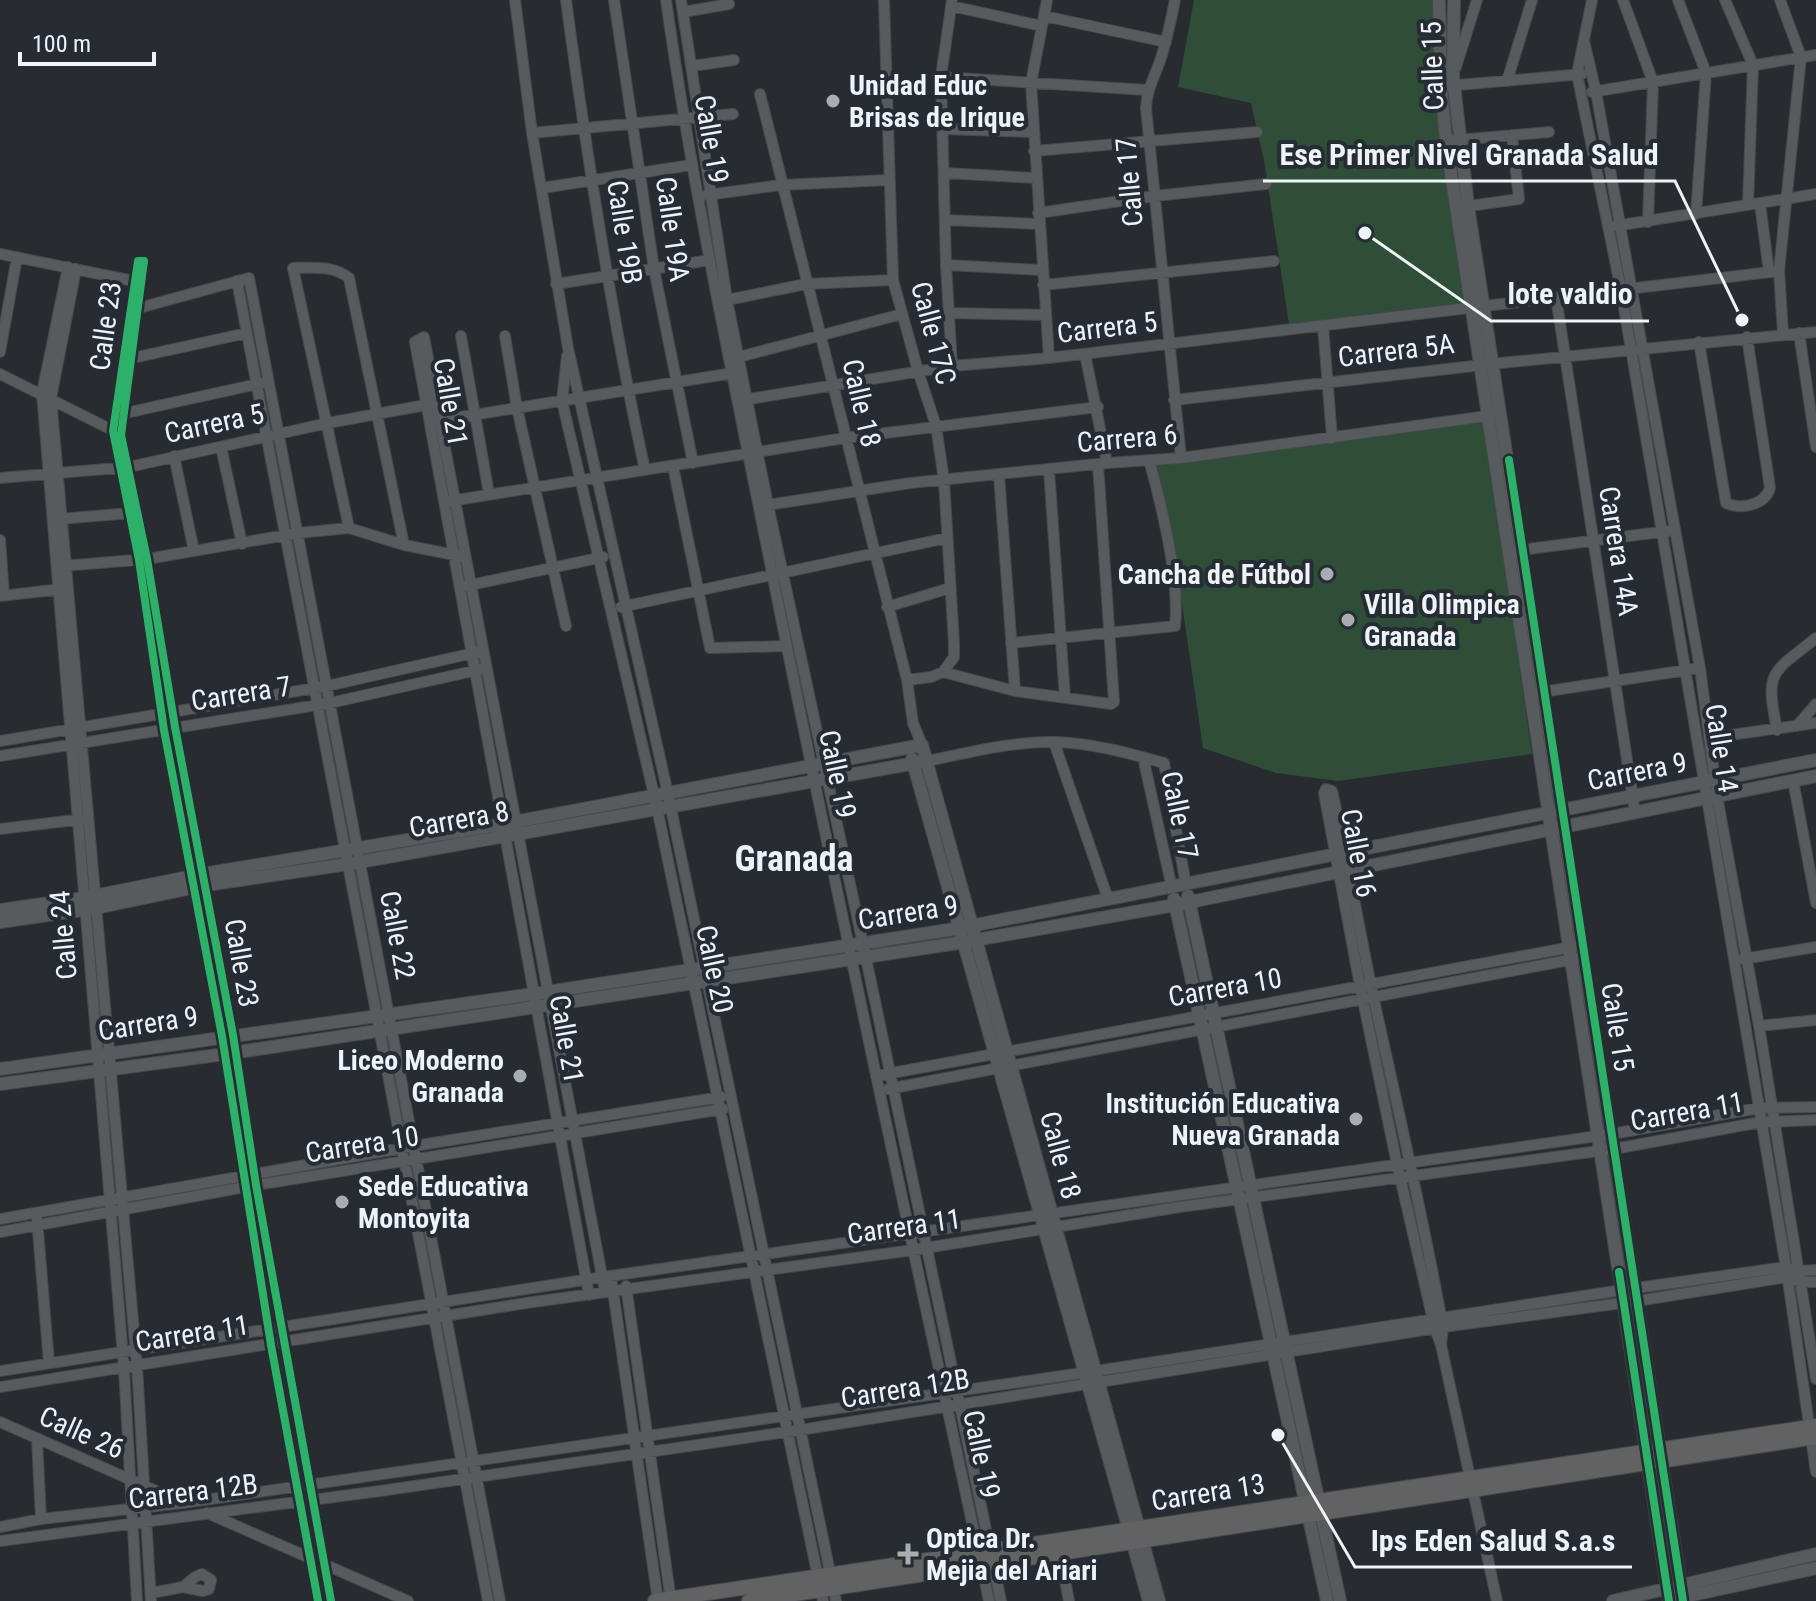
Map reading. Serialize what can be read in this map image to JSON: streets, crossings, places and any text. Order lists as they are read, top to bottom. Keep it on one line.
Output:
{"streets":{"main road":["Carrera 13"],"street":["Calle 15","Calle 19","Calle 17","Calle 19A","Calle 19B","Calle 23","Carrera 5","Calle 17C","Carrera 5A","Calle 21","Calle 18","Carrera 6","Carrera 14A","Carrera 7","Calle 14","Carrera 9","Carrera 8","Calle 16","Calle 24","Calle 22","Calle 20","Carrera 10","Carrera 11","Carrera 12B","Calle 26"]},"crossings":[["Calle 15","Carrera 5"],["Calle 15","Carrera 5A"],["Calle 15","Carrera 6"],["Calle 15","Carrera 9"],["Calle 15","Carrera 10"],["Calle 15","Carrera 11"],["Calle 15","Carrera 12B"],["Calle 15","Carrera 13"],["Calle 19","Carrera 5"],["Calle 19","Carrera 6"],["Calle 19","Carrera 9"],["Calle 19","Carrera 8"],["Calle 19","Carrera 10"],["Calle 19","Carrera 11"],["Calle 19","Carrera 12B"],["Calle 19","Carrera 13"],["Calle 17","Carrera 5"],["Calle 17","Carrera 5A"],["Calle 17","Carrera 6"],["Calle 17","Carrera 9"],["Calle 17","Carrera 10"],["Calle 17","Carrera 11"],["Calle 17","Carrera 12B"],["Calle 17","Carrera 13"],["Calle 19A","Carrera 6"],["Calle 19B","Carrera 6"],["Calle 23","Carrera 5"],["Calle 23","Carrera 7"],["Calle 23","Carrera 9"],["Calle 23","Carrera 8"],["Calle 23","Calle 24"],["Calle 23","Carrera 10"],["Calle 23","Carrera 11"],["Calle 23","Carrera 12B"],["Calle 23","Calle 26"],["Carrera 5","Calle 17C"],["Carrera 5","Calle 21"],["Carrera 5","Calle 18"],["Carrera 5","Carrera 14A"],["Carrera 5","Calle 14"],["Carrera 5","Calle 24"],["Carrera 5","Calle 22"],["Calle 17C","Carrera 6"],["Carrera 5A","Carrera 14A"],["Carrera 5A","Calle 14"],["Calle 21","Carrera 6"],["Calle 21","Carrera 7"],["Calle 21","Carrera 9"],["Calle 21","Carrera 8"],["Calle 21","Carrera 10"],["Calle 21","Carrera 11"],["Calle 21","Carrera 12B"],["Calle 21","Carrera 13"],["Calle 18","Carrera 6"],["Calle 18","Carrera 9"],["Calle 18","Carrera 8"],["Calle 18","Carrera 10"],["Calle 18","Carrera 11"],["Calle 18","Carrera 12B"],["Calle 18","Carrera 13"],["Carrera 6","Calle 20"],["Carrera 14A","Carrera 9"],["Carrera 7","Calle 24"],["Carrera 7","Calle 22"],["Calle 14","Carrera 9"],["Calle 14","Carrera 11"],["Calle 14","Carrera 12B"],["Calle 14","Carrera 13"],["Carrera 9","Calle 16"],["Carrera 9","Calle 24"],["Carrera 9","Calle 22"],["Carrera 9","Calle 20"],["Carrera 8","Calle 24"],["Carrera 8","Calle 22"],["Carrera 8","Calle 20"],["Calle 16","Carrera 10"],["Calle 16","Carrera 11"],["Calle 16","Carrera 12B"],["Calle 16","Carrera 13"],["Calle 24","Carrera 10"],["Calle 24","Carrera 11"],["Calle 24","Carrera 12B"],["Calle 24","Calle 26"],["Calle 22","Carrera 10"],["Calle 22","Carrera 11"],["Calle 22","Carrera 12B"],["Calle 20","Carrera 10"],["Calle 20","Carrera 11"],["Calle 20","Carrera 12B"],["Calle 20","Carrera 13"],["Carrera 12B","Calle 26"]],"districts":["Granada"],"places":{"other":["Unidad Educ Brisas de Irique","lote valdio","Ese Primer Nivel Granada Salud","Cancha de Fútbol","Villa Olimpica Granada","Liceo Moderno Granada","Institución Educativa Nueva Granada","Sede Educativa Montoyita","Ips Eden Salud S.a.s"],"health":["Optica Dr. Mejia del Ariari"]},"scale_bar":"100 m"}
